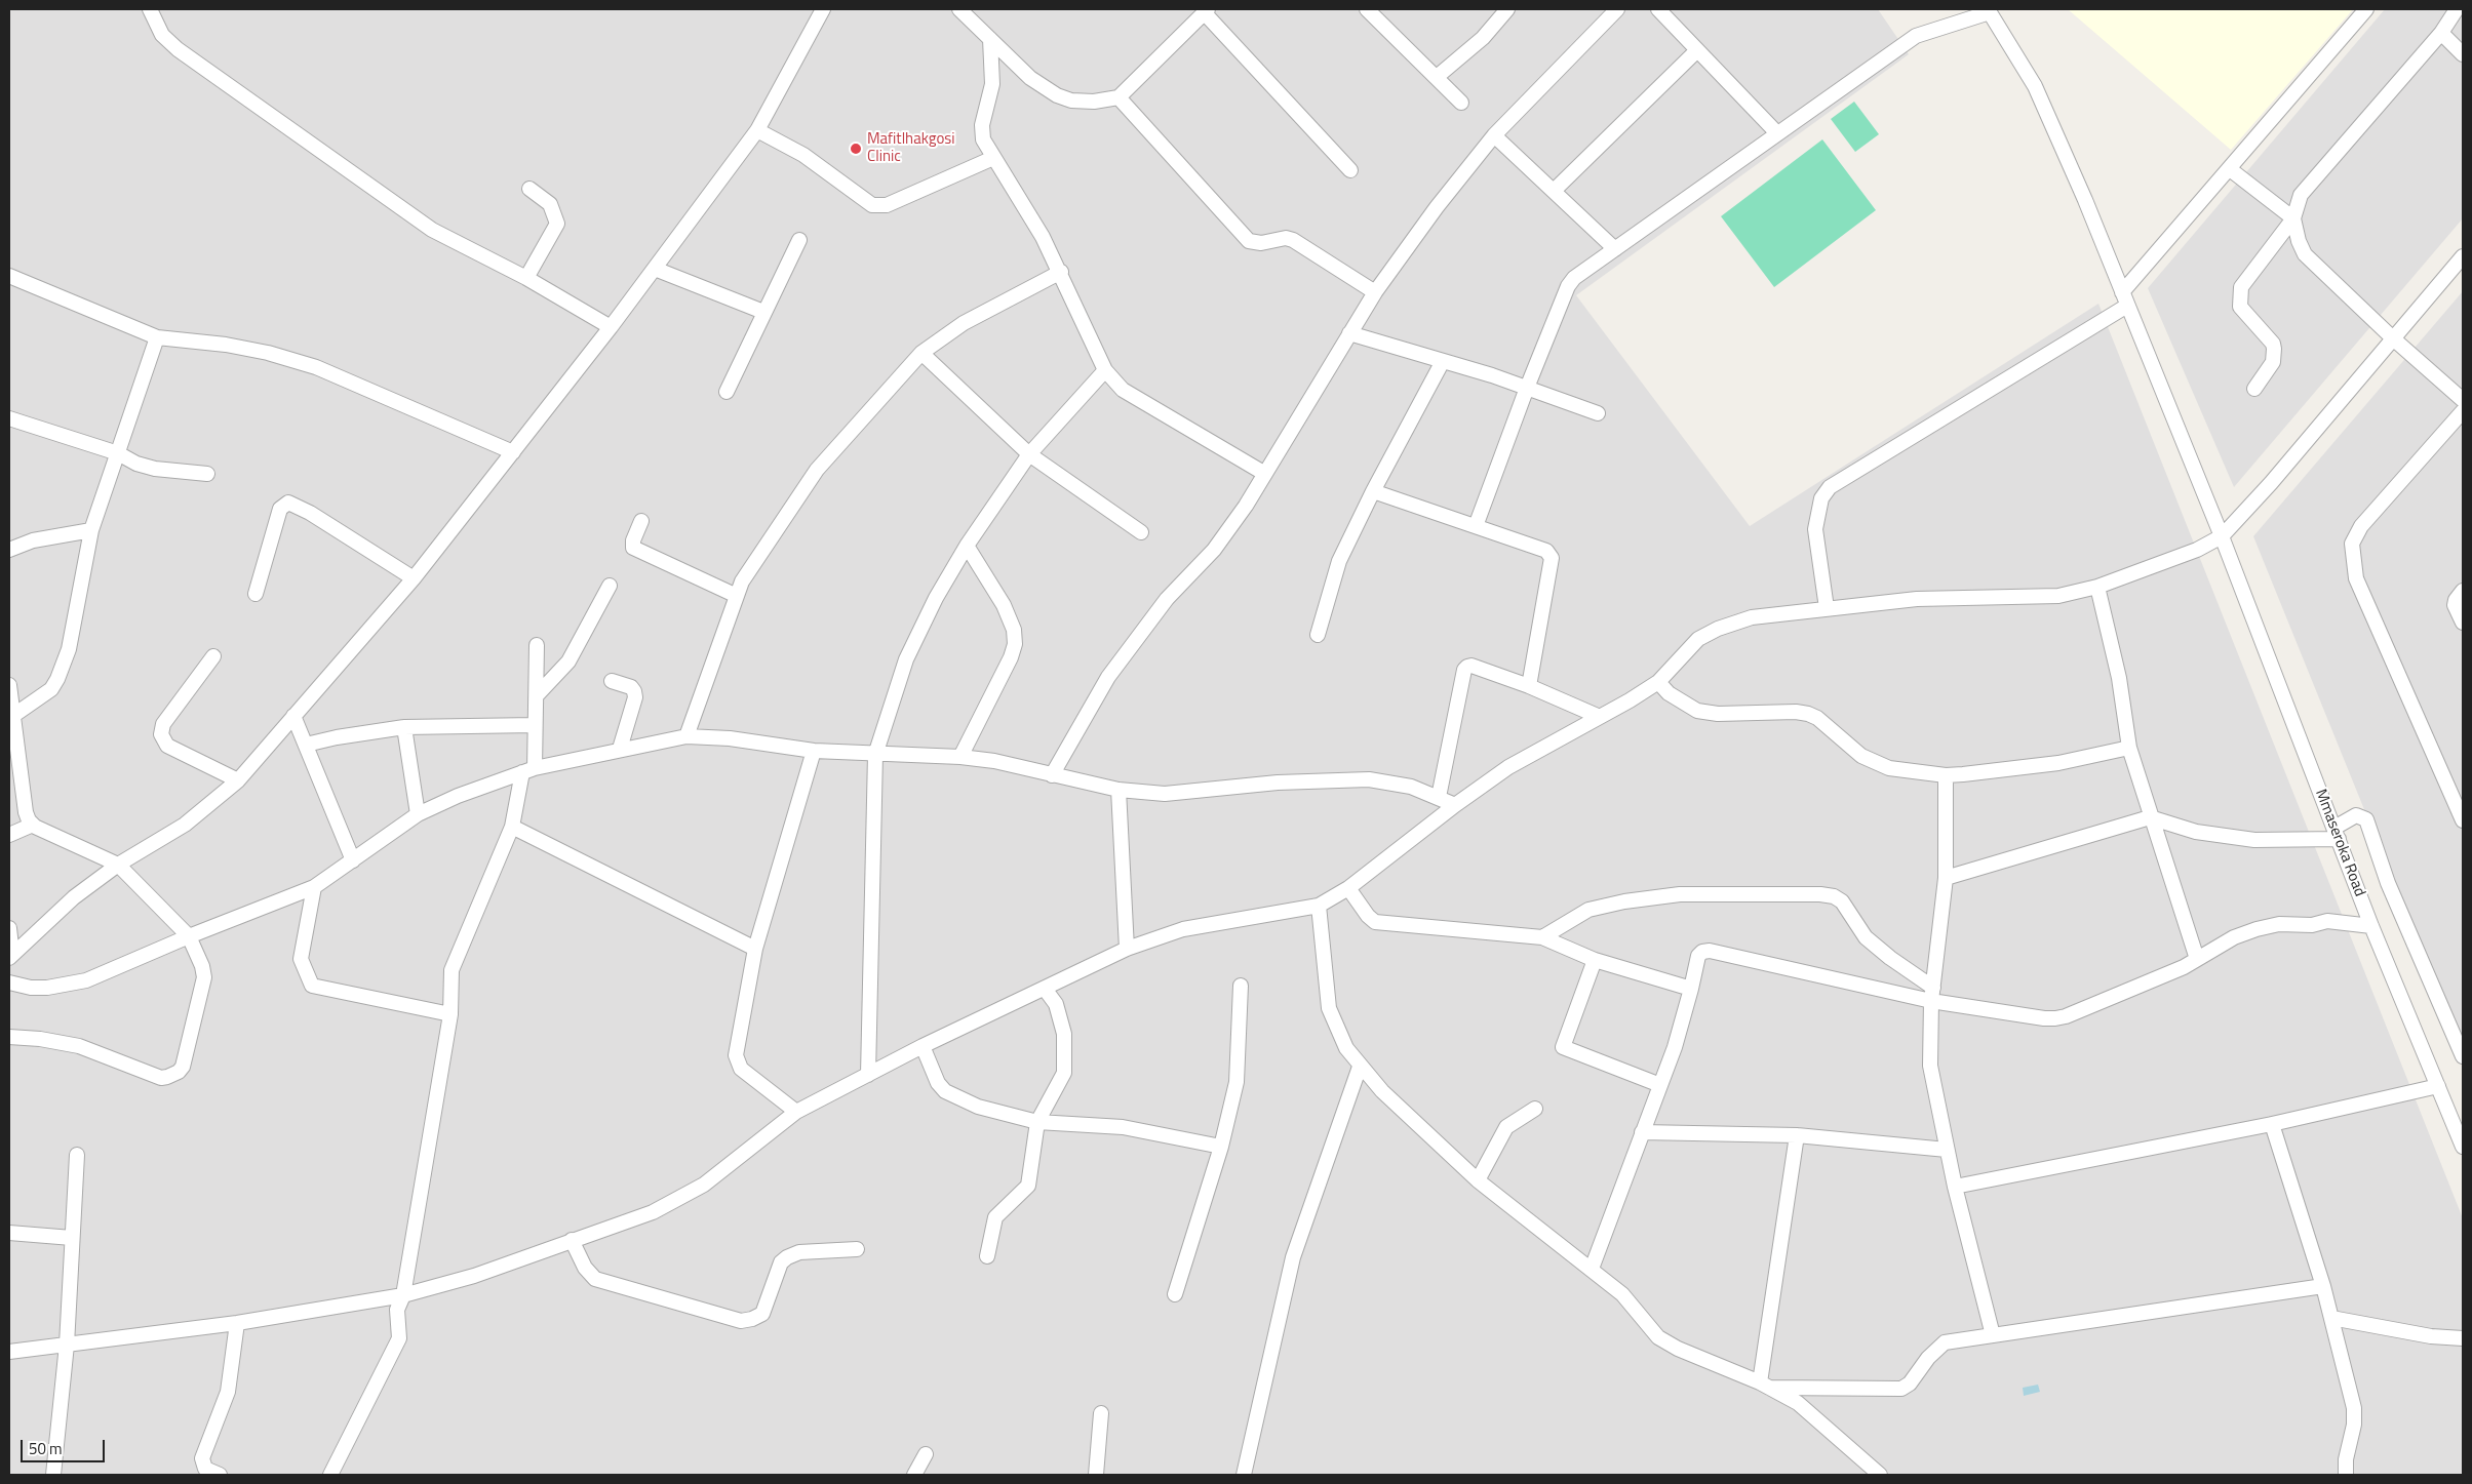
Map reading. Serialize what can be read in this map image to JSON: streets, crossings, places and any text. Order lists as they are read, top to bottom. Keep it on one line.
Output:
{"streets":{"street":["Mmaseroka Road"]},"places":["Mafitlhakgosi Clinic"],"scale_bar":"50 m"}
